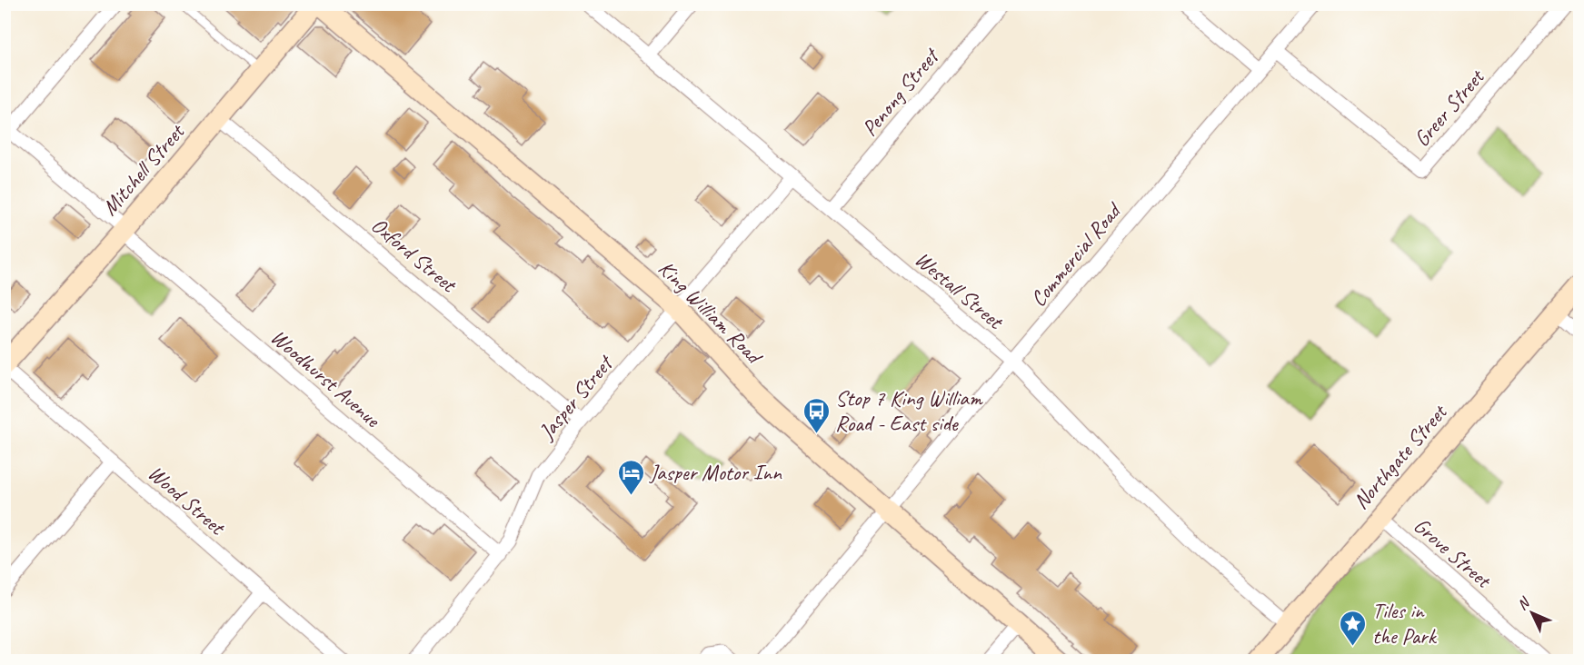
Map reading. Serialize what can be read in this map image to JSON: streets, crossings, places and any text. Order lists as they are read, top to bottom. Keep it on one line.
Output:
{"streets":{"main road":["Mitchell Street","King William Road","Northgate Street"],"street":["Penong Street","Greer Street","Oxford Street","Commercial Road","Westall Street","Woodhurst Avenue","Jasper Street","Wood Street","Grove Street"]},"crossings":[["Penong Street","Westall Street"],["Greer Street","Commercial Road"],["Mitchell Street","Oxford Street"],["Mitchell Street","King William Road"],["Mitchell Street","Woodhurst Avenue"],["Mitchell Street","Wood Street"],["Oxford Street","Jasper Street"],["Commercial Road","Westall Street"],["Commercial Road","King William Road"],["Westall Street","Jasper Street"],["Westall Street","Northgate Street"],["King William Road","Jasper Street"],["Woodhurst Avenue","Jasper Street"],["Northgate Street","Grove Street"]],"places":{"bus stop":["Stop 7 King William Road - East side"],"hotel":["Jasper Motor Inn"],"place":["Tiles in the Park"]},"north":"top left"}
